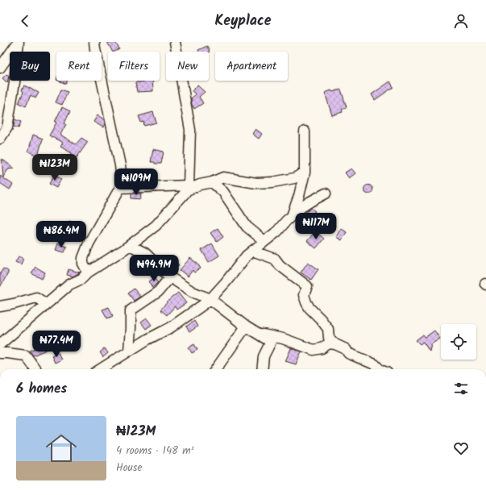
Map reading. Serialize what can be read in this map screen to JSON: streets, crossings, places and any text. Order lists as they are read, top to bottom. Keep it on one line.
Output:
{"page":{"header":"Keyplace","chip":["Buy","Rent","Filters","New","Apartment"],"price":["₦123M","₦109M","₦117M","₦86.4M","₦94.9M","₦77.4M"],"heading":"6 homes","list":[{"name":"₦123M","note":"4 rooms · 148 m² · House"}]}}
